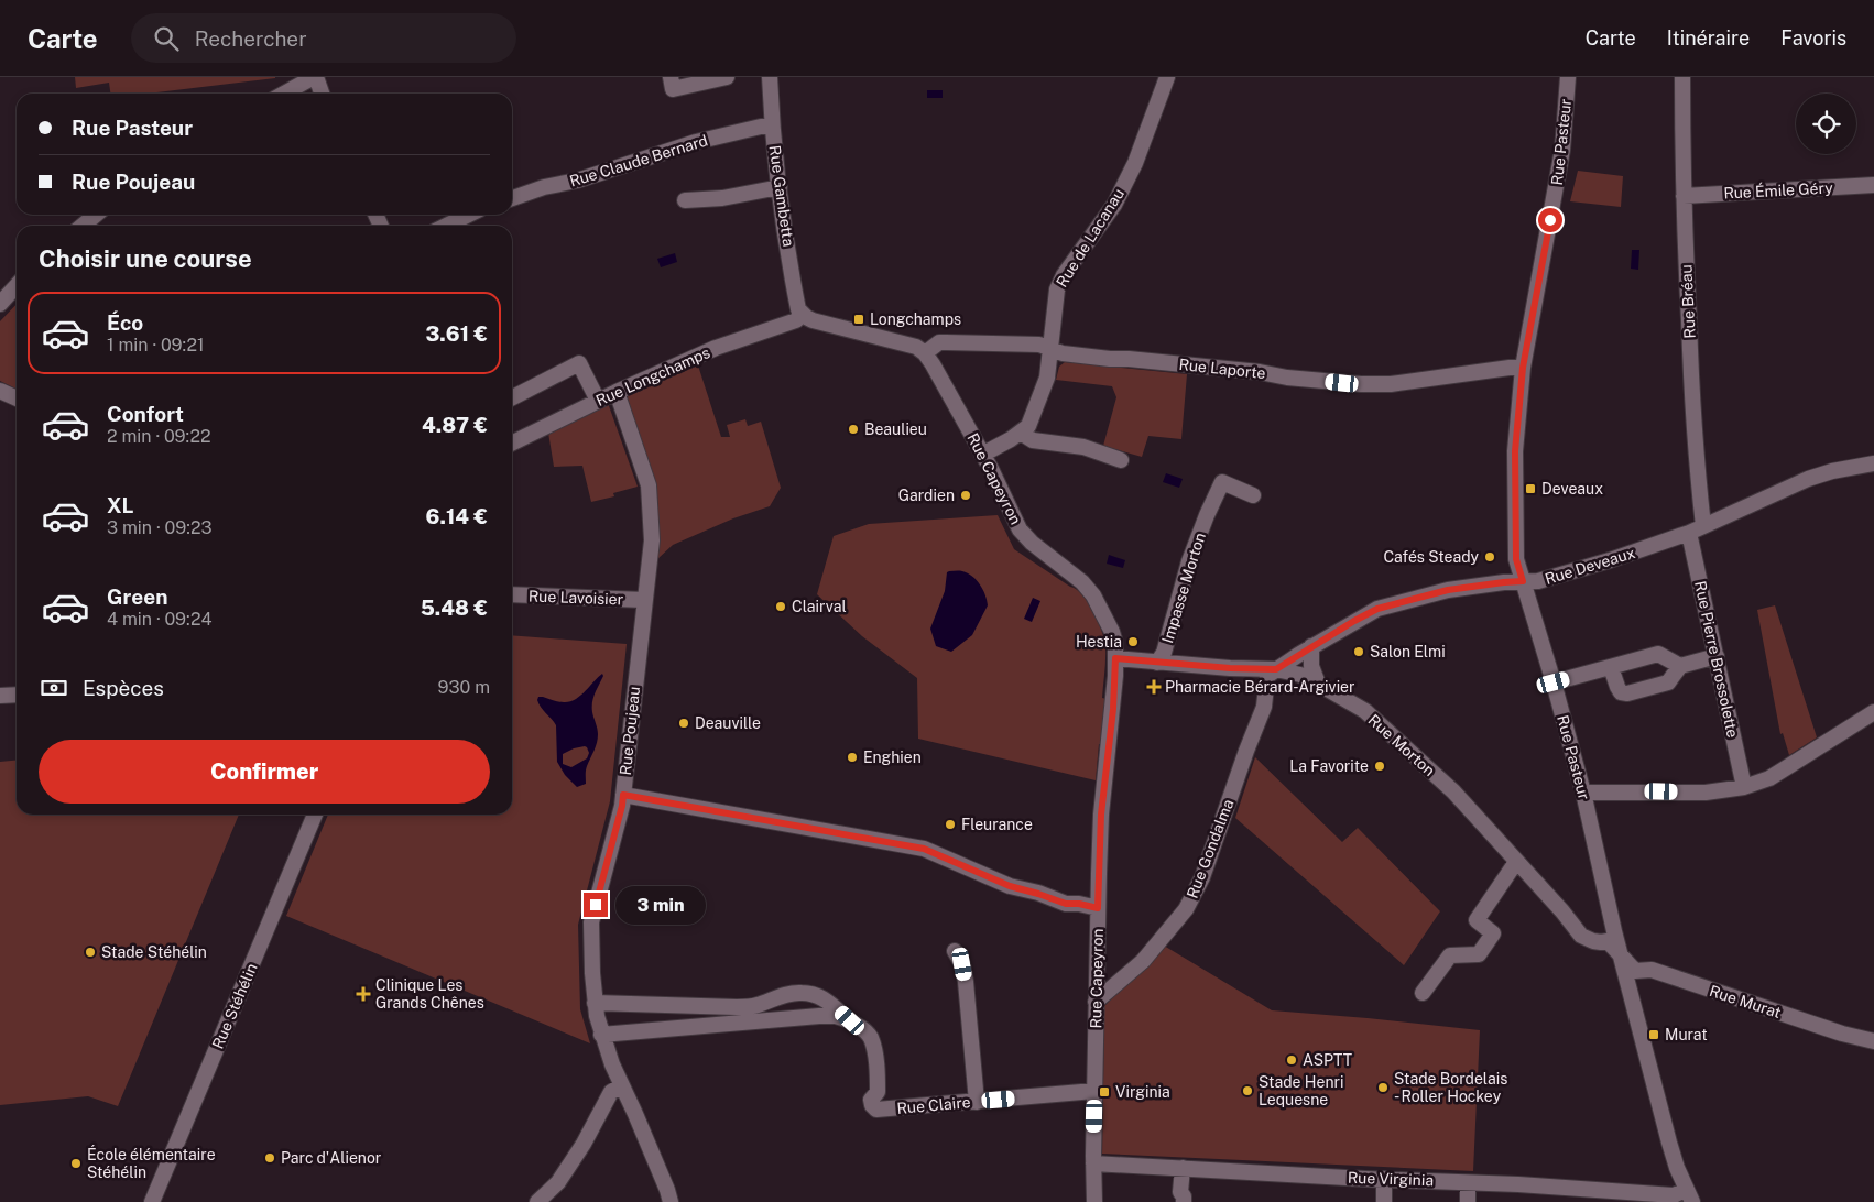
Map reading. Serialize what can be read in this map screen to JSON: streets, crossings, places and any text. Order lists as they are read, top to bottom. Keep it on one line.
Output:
{"streets":{"street":["Rue Pasteur","Rue Claude Bernard","Rue Émile Géry","Rue Gambetta","Rue de Lacanau","Rue Bréau","Rue Laporte","Rue Longchamps","Rue Capeyron","Rue Deveaux","Impasse Morton","Rue Lavoisier","Rue Pierre Brossolette","Rue Poujeau","Rue Morton","Rue Gondalma","Rue Murat","Rue Stéhélin","Rue Claire","Rue Virginia"]},"crossings":[["Rue Pasteur","Rue Laporte"],["Rue Pasteur","Rue Deveaux"],["Rue Pasteur","Rue Morton"],["Rue Pasteur","Rue Murat"],["Rue Pasteur","Rue Virginia"],["Rue Claude Bernard","Rue Gambetta"],["Rue Émile Géry","Rue Bréau"],["Rue Gambetta","Rue Longchamps"],["Rue de Lacanau","Rue Laporte"],["Rue Bréau","Rue Deveaux"],["Rue Laporte","Rue Capeyron"],["Rue Longchamps","Rue Poujeau"],["Rue Capeyron","Rue Morton"],["Rue Capeyron","Rue Gondalma"],["Rue Capeyron","Rue Claire"],["Rue Capeyron","Rue Virginia"],["Rue Deveaux","Rue Pierre Brossolette"],["Rue Deveaux","Rue Morton"],["Rue Deveaux","Rue Gondalma"],["Impasse Morton","Rue Morton"],["Rue Lavoisier","Rue Poujeau"],["Rue Poujeau","Rue Claire"],["Rue Morton","Rue Gondalma"],["Rue Morton","Rue Murat"]],"places":{"transit":["Longchamps","Deveaux","Murat","Virginia"],"other":["Beaulieu","Gardien","Cafés Steady","Clairval","Hestia","Salon Elmi","Deauville","Enghien","La Favorite","Fleurance","Stade Stéhélin","ASPTT","Stade Bordelais - Roller Hockey","Stade Henri Lequesne","Parc d'Alienor","École élémentaire Stéhélin"],"health":["Pharmacie Bérard-Argivier","Clinique Les Grands Chênes"]},"page":{"header":"Carte","search":"Rechercher","nav":["Carte","Itinéraire","Favoris"],"banner":["Rue Pasteur","Rue Poujeau"],"heading":"Choisir une course","list":[{"name":"Éco","note":"1 min · 09:21","value":"3.61 €"},{"name":"Confort","note":"2 min · 09:22","value":"4.87 €"},{"name":"XL","note":"3 min · 09:23","value":"6.14 €"},{"name":"Green","note":"4 min · 09:24","value":"5.48 €"}],"pay":["Espèces","930 m"],"buttons":"Confirmer","bubble":"3 min"}}
